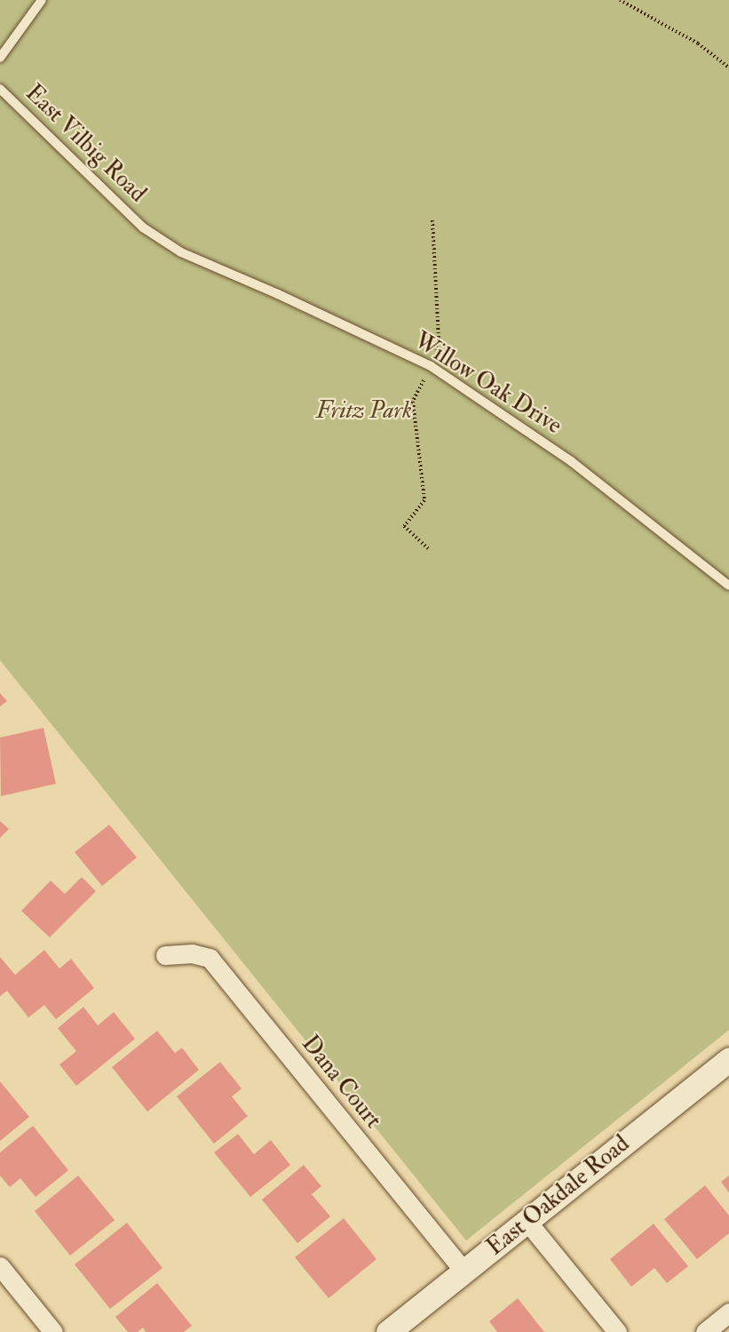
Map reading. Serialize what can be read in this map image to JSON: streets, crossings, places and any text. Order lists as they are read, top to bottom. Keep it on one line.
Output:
{"streets":{"street":["Dana Court","East Oakdale Road"],"lane":["East Vilbig Road","Willow Oak Drive"]},"crossings":[["East Vilbig Road","Willow Oak Drive"],["Dana Court","East Oakdale Road"]],"parks":["Fritz Park"]}
